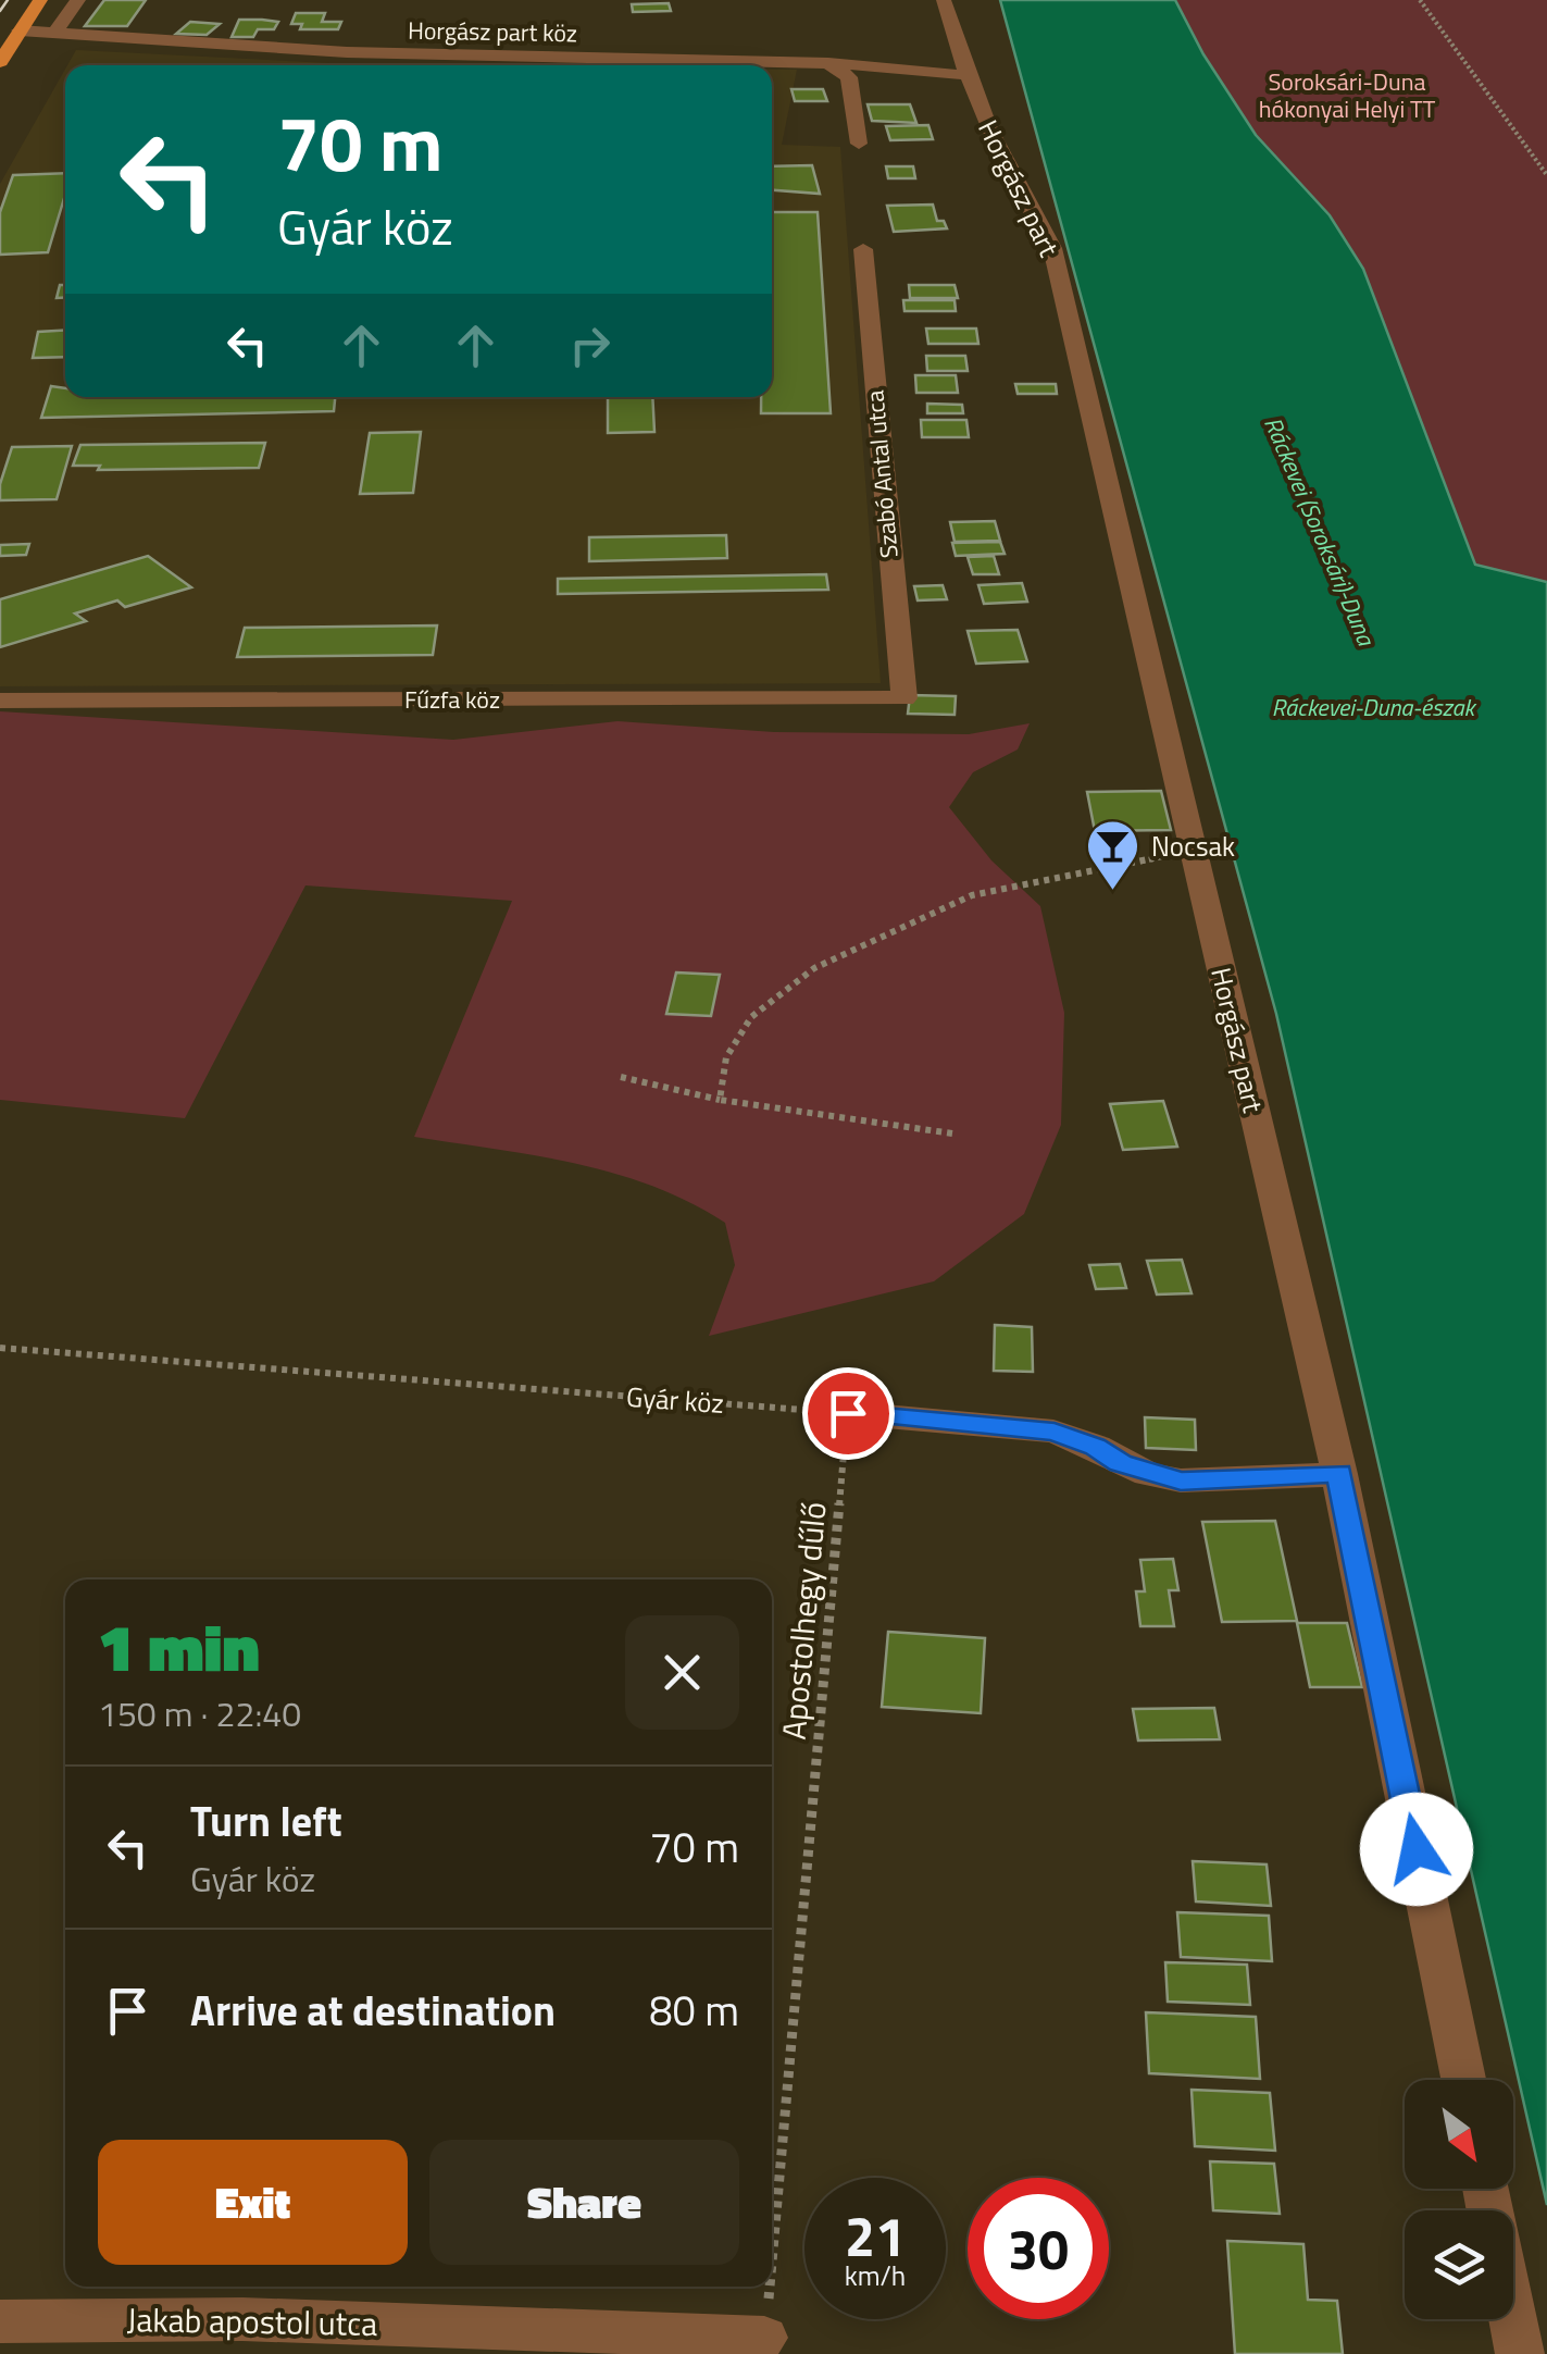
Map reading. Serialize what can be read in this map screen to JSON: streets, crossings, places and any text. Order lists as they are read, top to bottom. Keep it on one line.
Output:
{"streets":{"street":["Horgász part köz","Horgász part","Szabó Antal utca","Fűzfa köz","Jakab apostol utca"],"path":["Gyár köz","Apostolhegy dűlő"]},"crossings":[["Horgász part köz","Horgász part"],["Szabó Antal utca","Fűzfa köz"],["Gyár köz","Apostolhegy dűlő"],["Apostolhegy dűlő","Jakab apostol utca"]],"water":["Ráckevei (Soroksári)-Duna","Ráckevei-Duna-észak"],"parks":["Soroksári-Duna hókonyai Helyi TT"],"places":{"bar":["Nocsak"]},"north":"bottom right","page":{"turn":["70 m","Gyár köz"],"heading":["1 min","150 m · 22:40"],"list":[{"name":"Turn left","note":"Gyár köz","value":"70 m"},{"name":"Arrive at destination","value":"80 m"}],"buttons":["Exit","Share"],"speed":"21 km/h","limit":"30"}}
